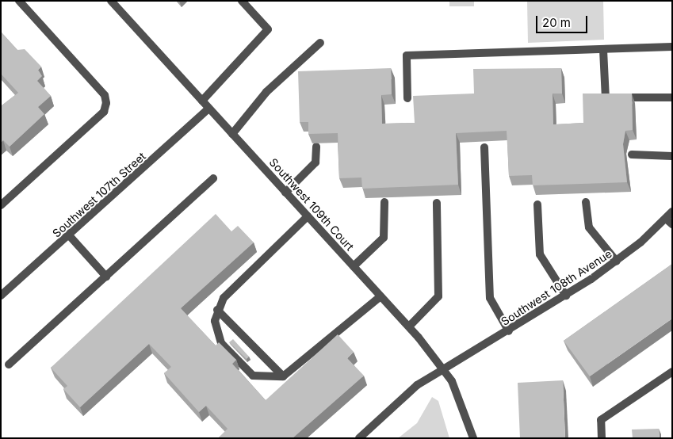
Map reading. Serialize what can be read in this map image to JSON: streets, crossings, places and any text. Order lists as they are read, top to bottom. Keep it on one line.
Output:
{"streets":{"street":["Southwest 107th Street","Southwest 109th Court","Southwest 108th Avenue"]},"crossings":[["Southwest 107th Street","Southwest 109th Court"],["Southwest 109th Court","Southwest 108th Avenue"]],"scale_bar":"20 m"}
